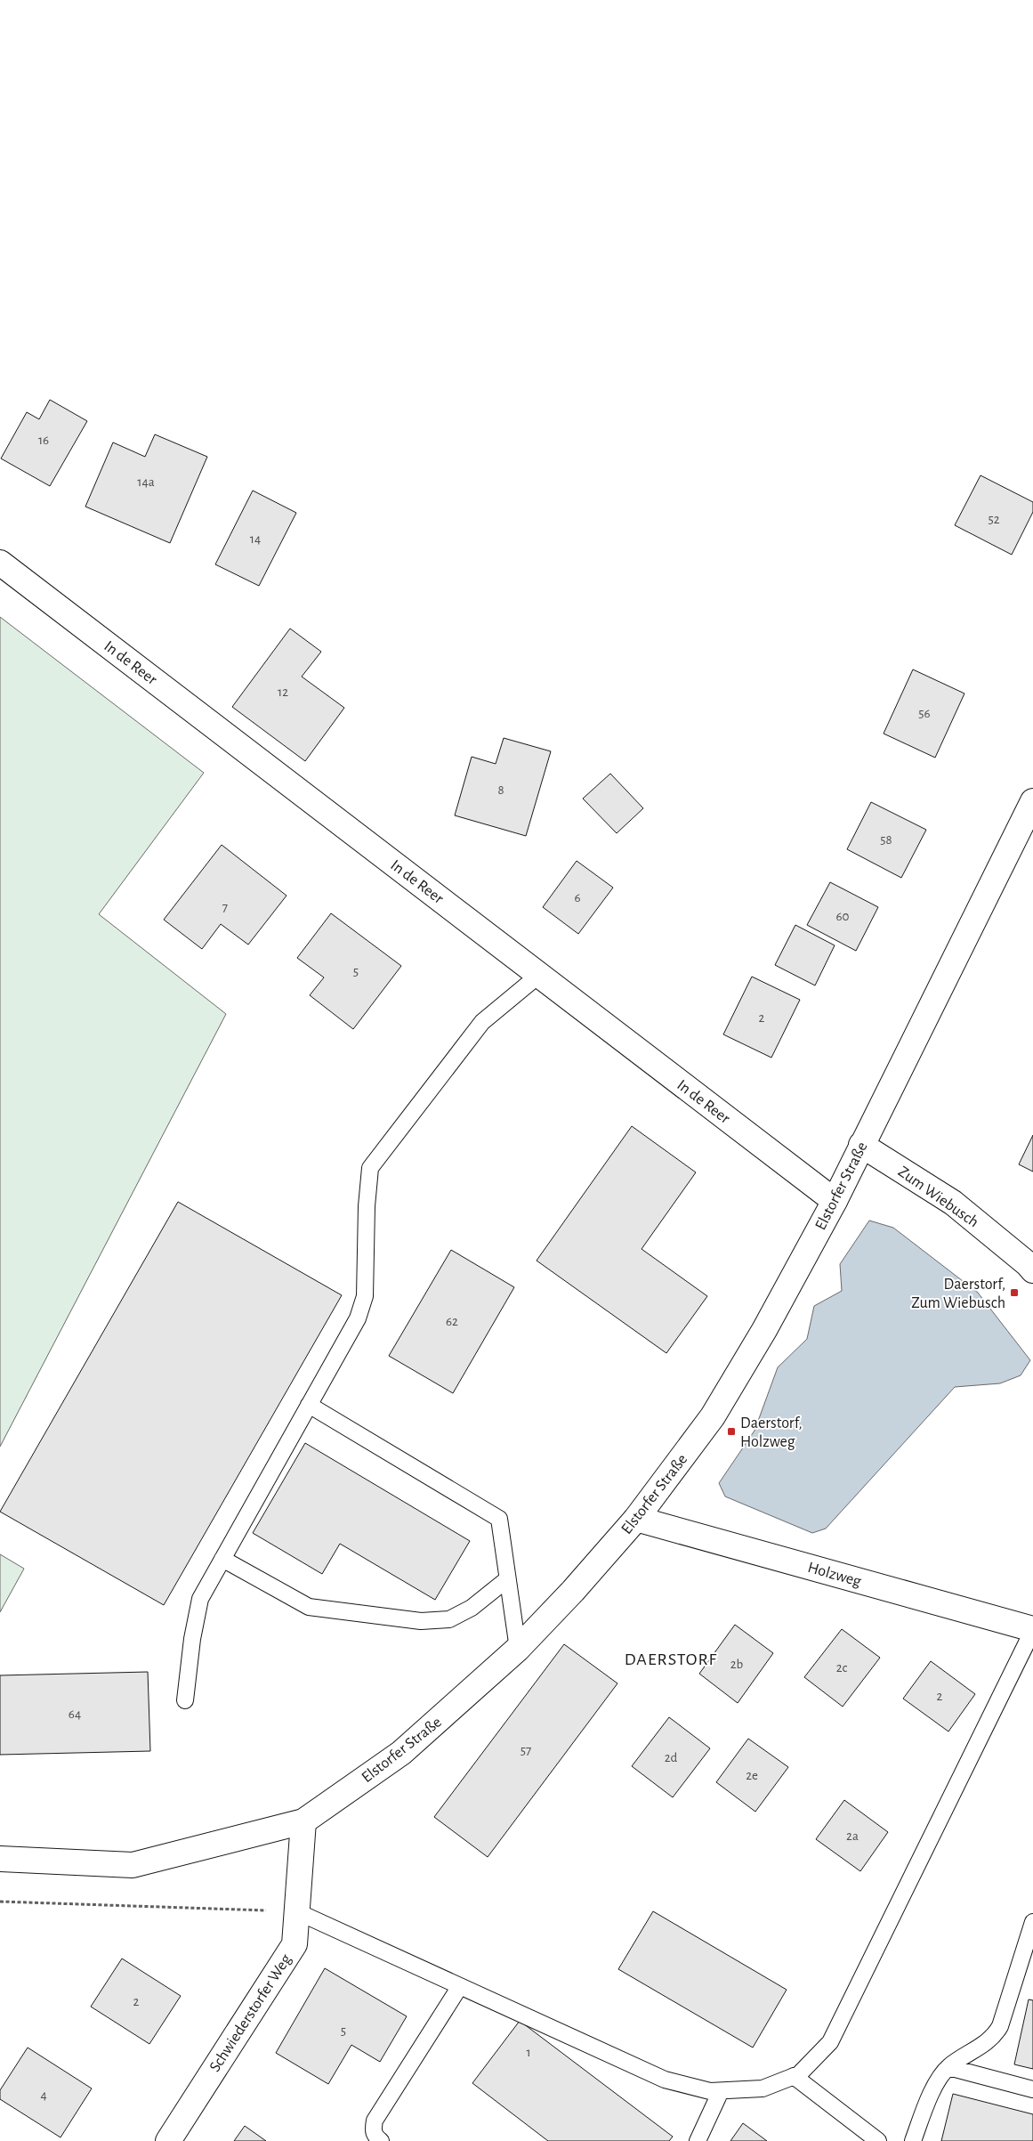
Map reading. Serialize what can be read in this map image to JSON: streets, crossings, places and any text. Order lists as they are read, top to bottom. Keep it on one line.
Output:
{"streets":{"street":["In de Reer","Elstorfer Straße","Zum Wiebusch","Holzweg","Schwiederstorfer Weg"]},"crossings":[["In de Reer","Elstorfer Straße"],["Elstorfer Straße","Zum Wiebusch"],["Elstorfer Straße","Holzweg"],["Elstorfer Straße","Schwiederstorfer Weg"]],"districts":["DAERSTORF"],"places":{"transit":["Daerstorf, Zum Wiebusch","Daerstorf, Holzweg"]},"house_numbers":["16","14a","52","14","12","56","8","58","6","7","60","5","2","62","2b","2c","2","64","57","2d","2e","2a","2","5","1","4"]}
